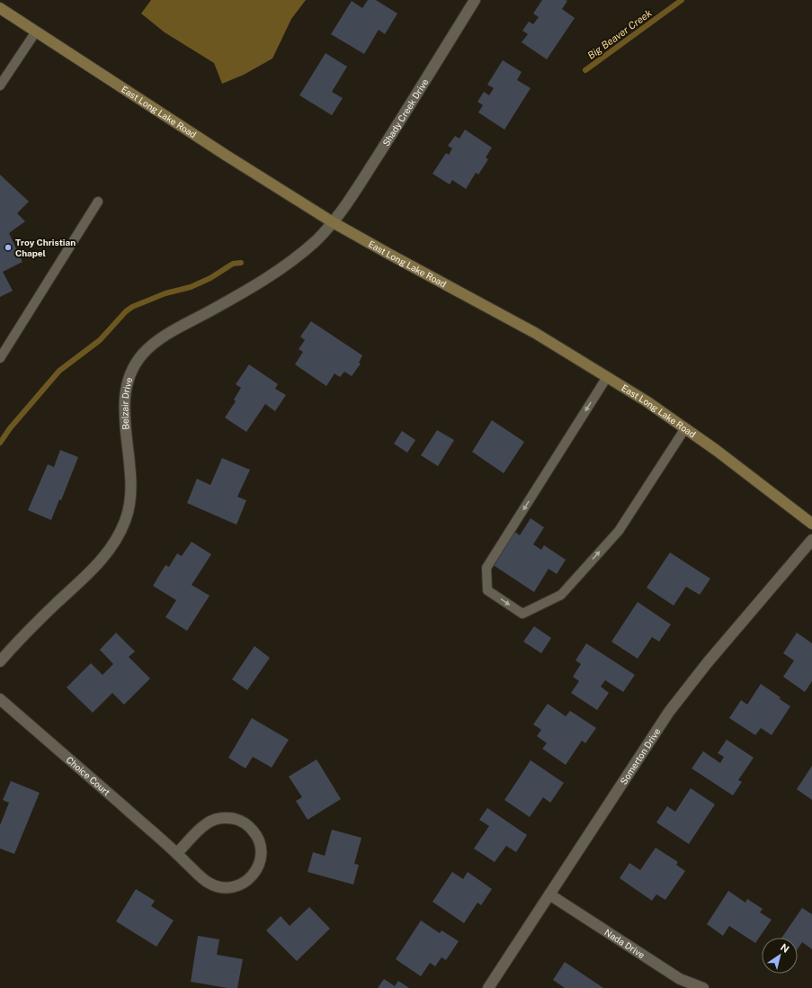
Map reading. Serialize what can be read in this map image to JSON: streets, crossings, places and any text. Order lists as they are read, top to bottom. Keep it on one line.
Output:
{"streets":{"main road":["East Long Lake Road"],"street":["Shady Creek Drive","Belzair Drive","Somerton Drive","Choice Court","Nada Drive"]},"crossings":[["East Long Lake Road","Shady Creek Drive"],["East Long Lake Road","Belzair Drive"],["Shady Creek Drive","Belzair Drive"],["Somerton Drive","Nada Drive"]],"water":["Big Beaver Creek"],"places":["Troy Christian Chapel"],"north":"top right"}
